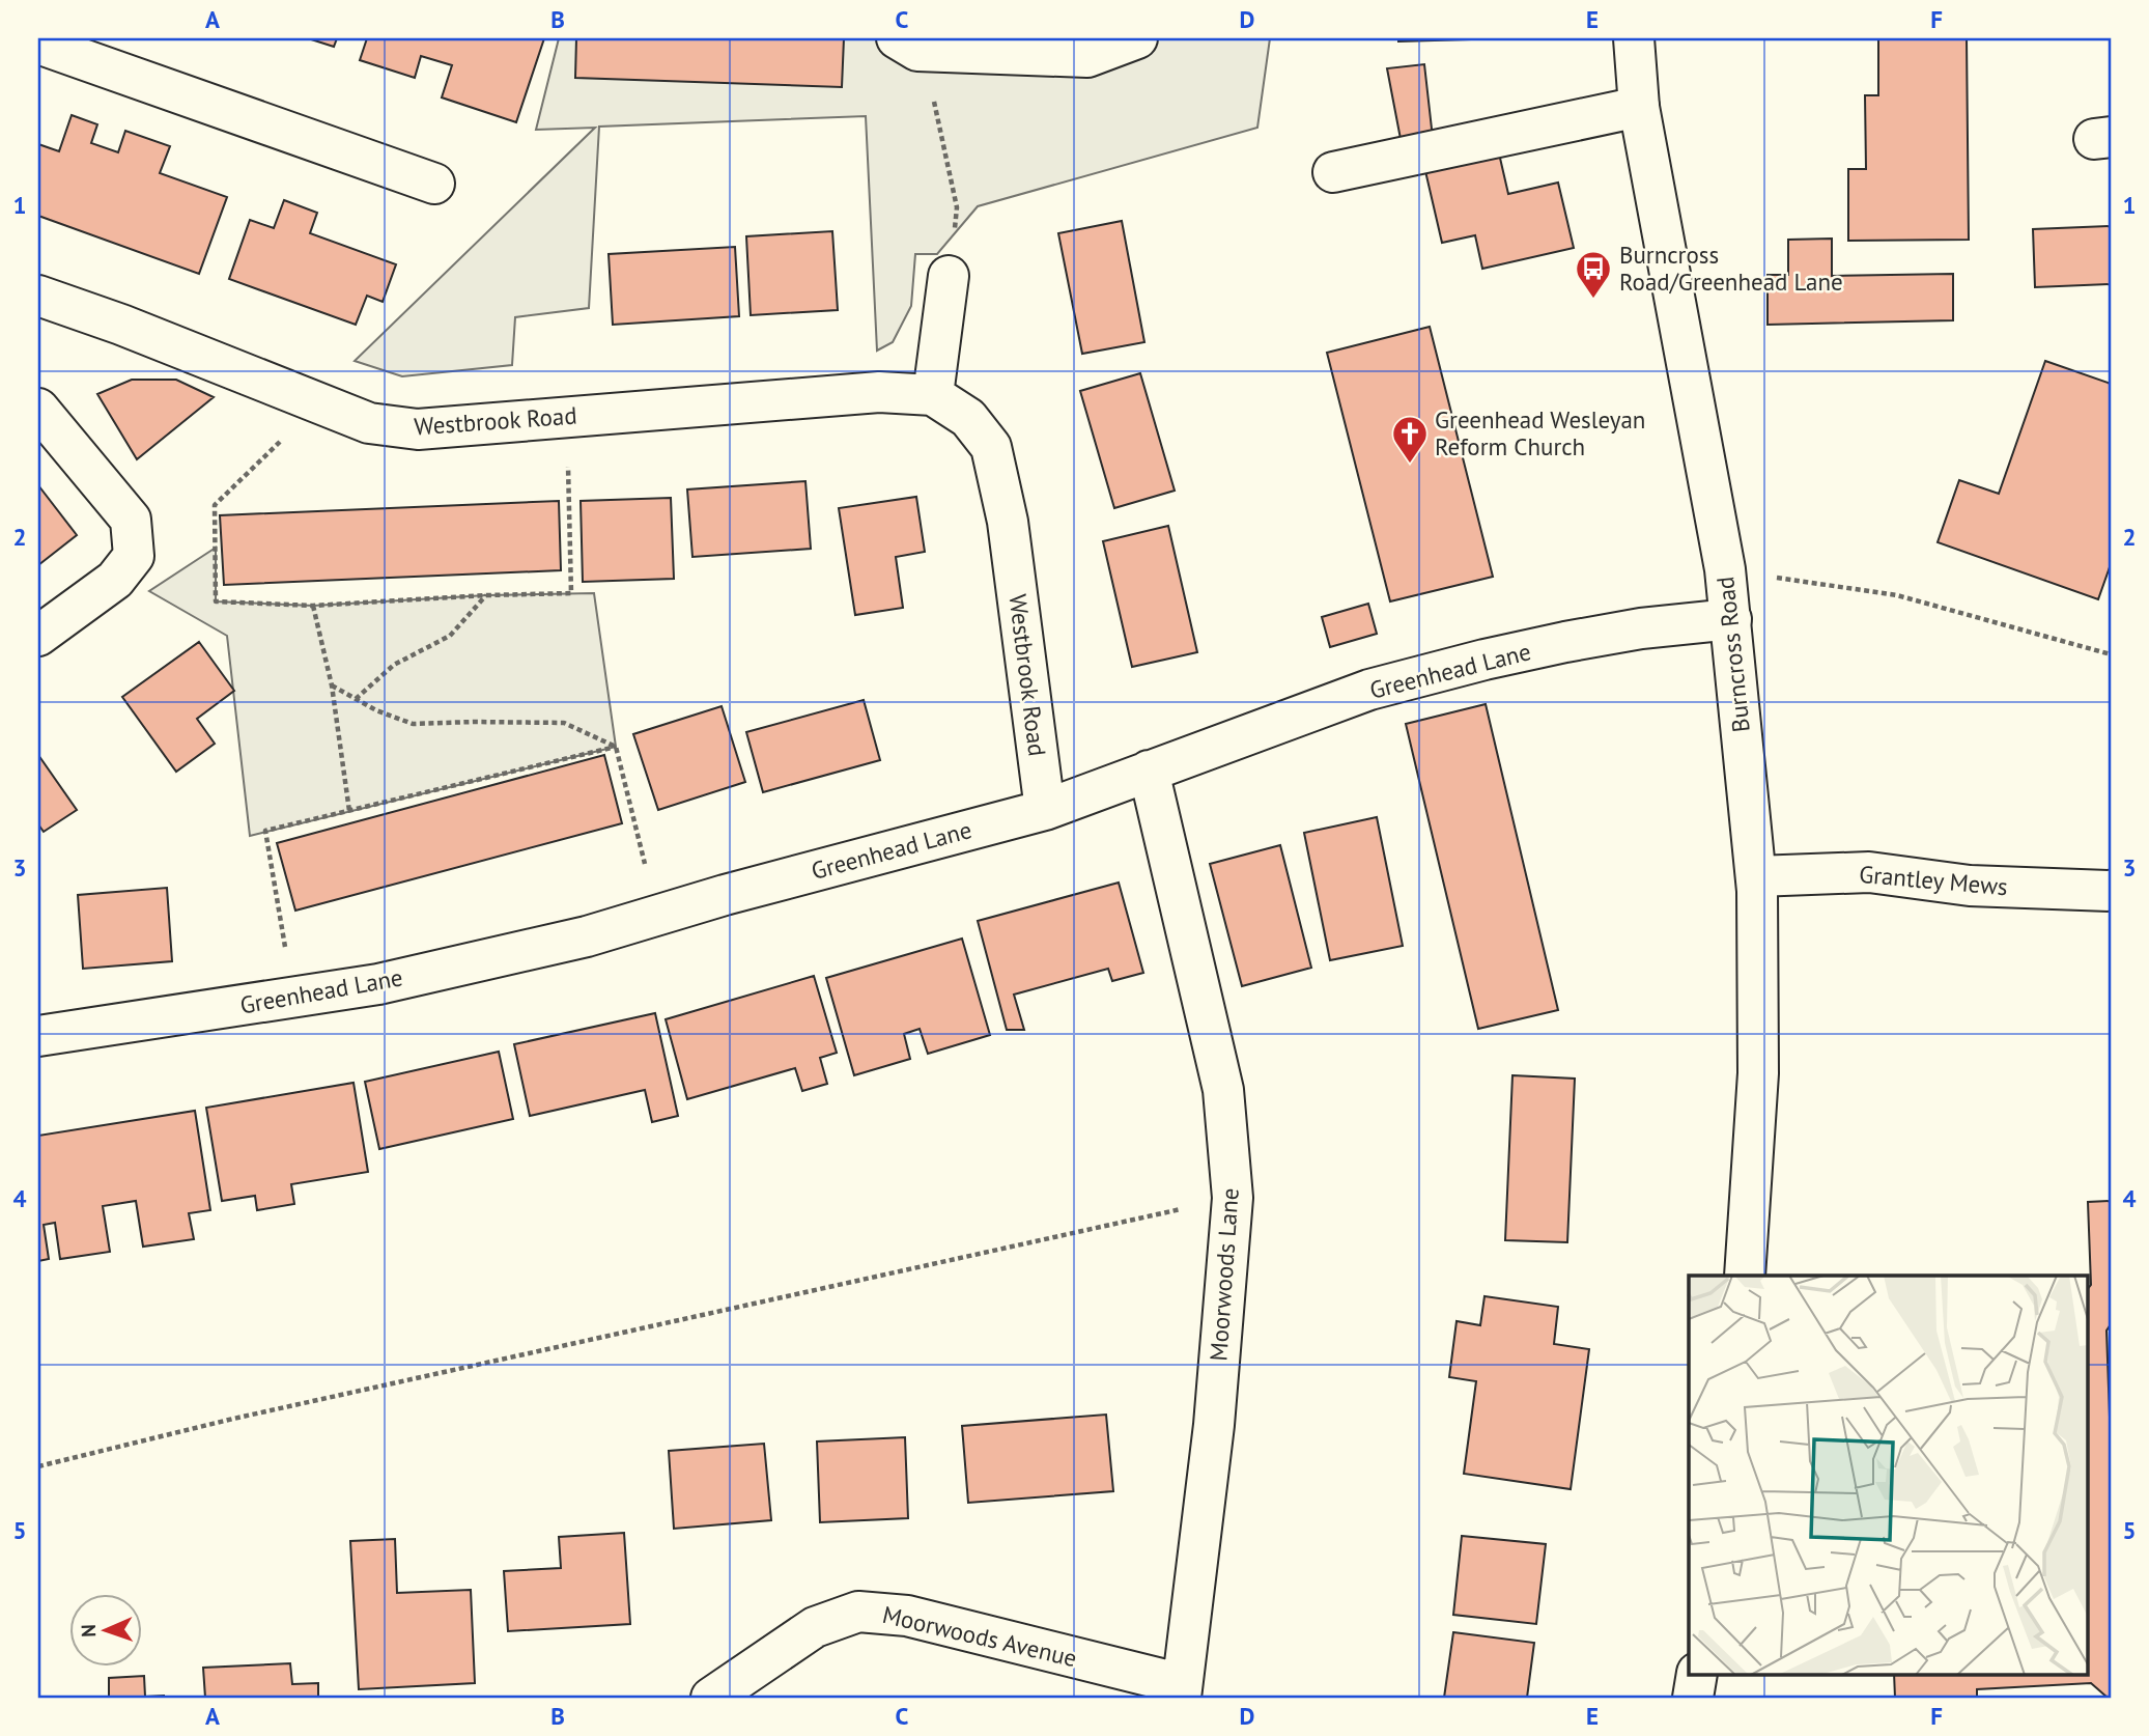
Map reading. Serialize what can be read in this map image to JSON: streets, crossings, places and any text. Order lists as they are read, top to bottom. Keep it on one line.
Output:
{"streets":{"street":["Westbrook Road","Burncross Road","Greenhead Lane","Grantley Mews","Moorwoods Lane","Moorwoods Avenue"]},"crossings":[["Westbrook Road","Greenhead Lane"],["Burncross Road","Greenhead Lane"],["Burncross Road","Grantley Mews"],["Greenhead Lane","Moorwoods Lane"],["Moorwoods Lane","Moorwoods Avenue"]],"places":{"bus stop":["Burncross Road/Greenhead Lane"],"church":["Greenhead Wesleyan Reform Church"]},"north":"left","grid":{"columns":["A","B","C","D","E","F"],"rows":["1","2","3","4","5"]}}
